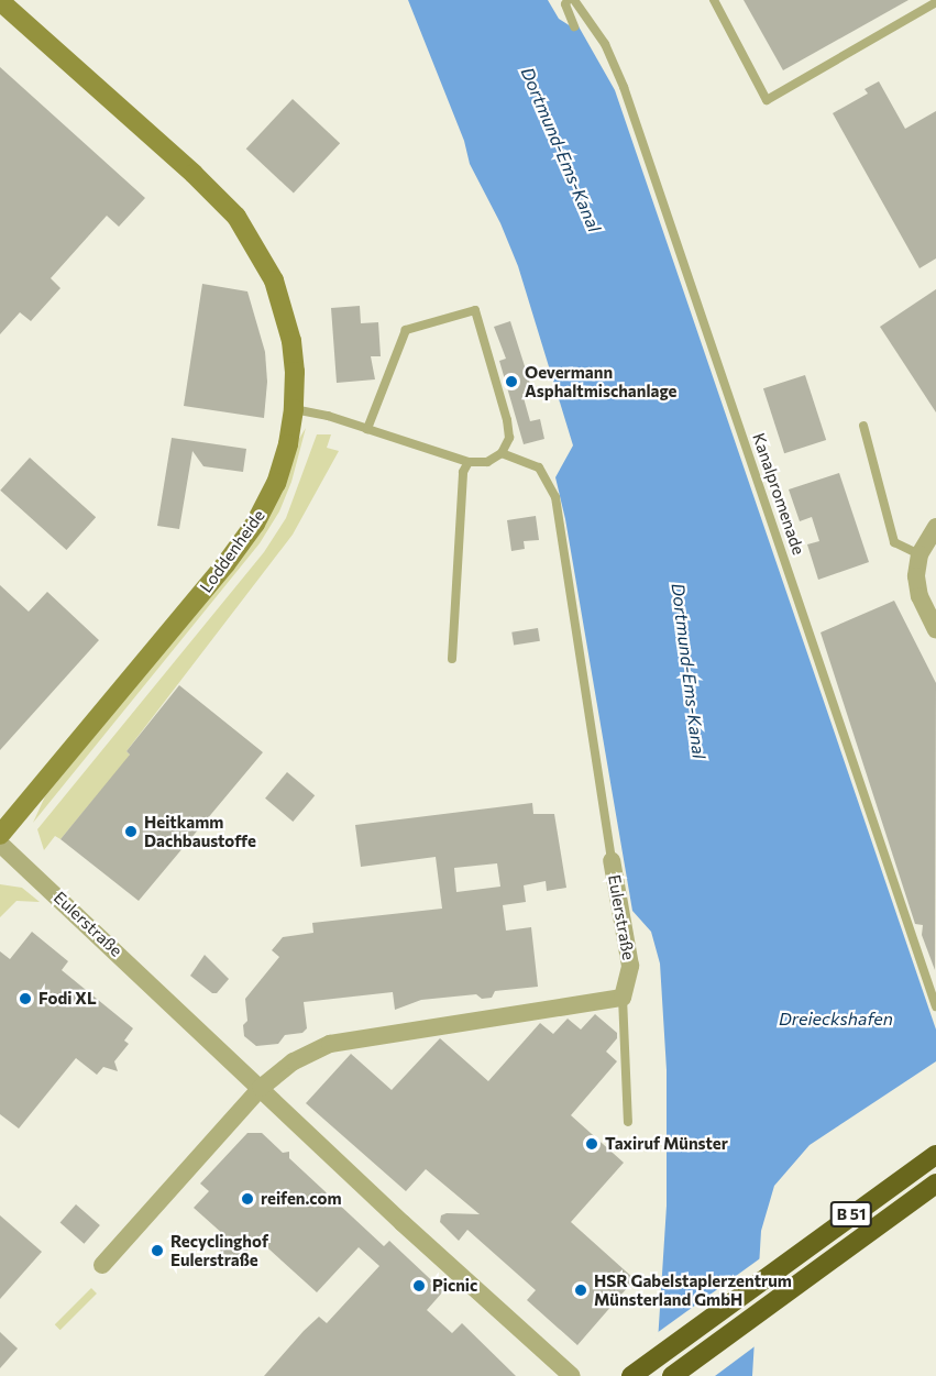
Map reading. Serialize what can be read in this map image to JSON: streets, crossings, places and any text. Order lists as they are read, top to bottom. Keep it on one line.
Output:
{"streets":{"highway":["B 51"],"street":["Loddenheide","Eulerstraße"],"lane":["Kanalpromenade"]},"water":["Dortmund-Ems-Kanal","Dreieckshafen"],"places":["Oevermann Asphaltmischanlage","Heitkamm Dachbaustoffe","Fodi XL","Taxiruf Münster","reifen.com","Recyclinghof Eulerstraße","Picnic","HSR Gabelstaplerzentrum Münsterland GmbH"]}
